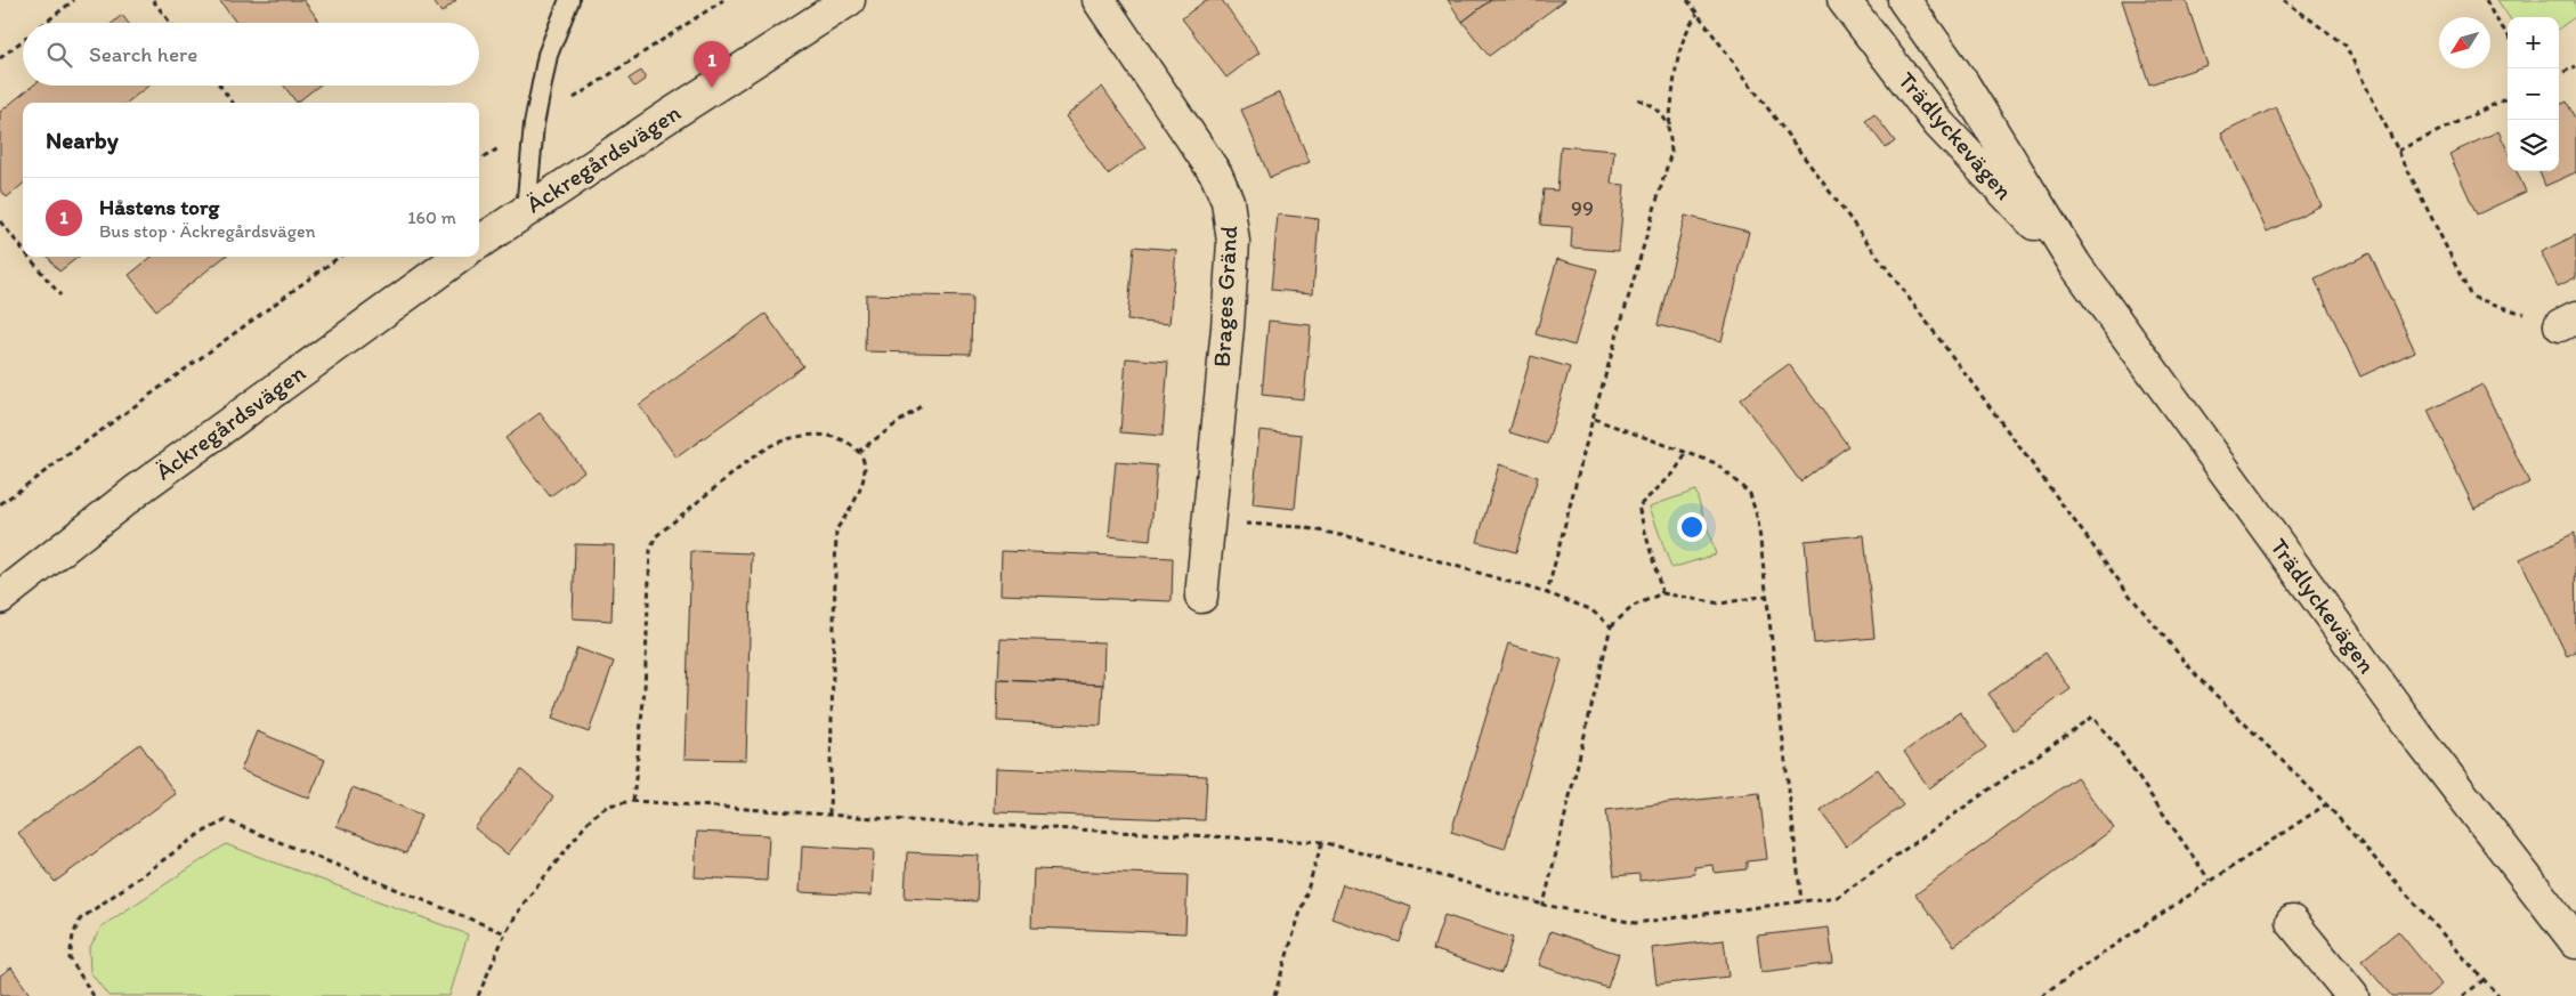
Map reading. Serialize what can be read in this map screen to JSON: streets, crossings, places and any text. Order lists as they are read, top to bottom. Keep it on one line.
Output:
{"streets":{"street":["Trädlyckevägen","Äckregårdsvägen","Brages Gränd"]},"house_numbers":["99"],"north":"bottom left","page":{"map_buttons":["+","−"],"search":"Search here","pins":"1","heading":"Nearby","list":[{"mark":"1","name":"Håstens torg","note":"Bus stop · Äckregårdsvägen","value":"160 m"}]}}
